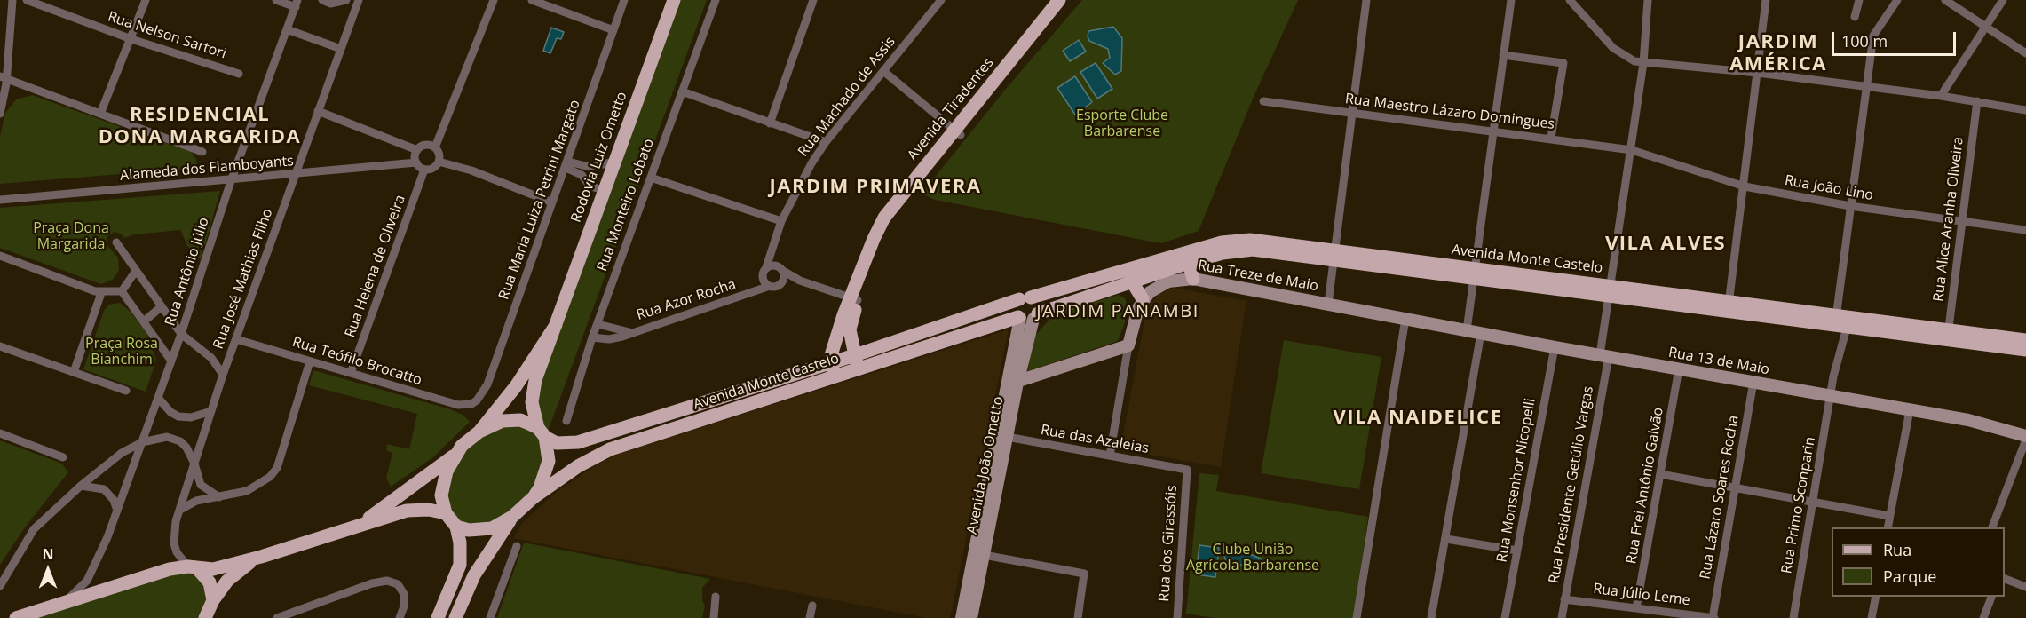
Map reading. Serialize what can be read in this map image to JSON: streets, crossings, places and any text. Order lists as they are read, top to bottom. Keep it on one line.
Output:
{"streets":{"main road":["Avenida Tiradentes","Rodovia Luiz Ometto","Avenida Monte Castelo"],"street":["Rua Nelson Sartori","Rua Machado de Assis","Rua Maestro Lázaro Domingues","Alameda dos Flamboyants","Rua João Lino","Rua Maria Luiza Petrini Margato","Rua Monteiro Lobato","Rua Alice Aranha Oliveira","Rua Helena de Oliveira","Rua Antônio Júlio","Rua Treze de Maio","Rua José Mathias Filho","Rua Azor Rocha","Rua Teófilo Brocatto","Rua 13 de Maio","Rua das Azaleias","Avenida João Ometto","Rua Monsenhor Nicopelli","Rua Presidente Getúlio Vargas","Rua Frei Antônio Galvão","Rua Lázaro Soares Rocha","Rua Primo Sconparin","Rua dos Girassóis","Rua Júlio Leme"]},"crossings":[["Rua Machado de Assis","Rua Azor Rocha"],["Avenida Tiradentes","Avenida Monte Castelo"],["Rua Maestro Lázaro Domingues","Rua João Lino"],["Rua Maestro Lázaro Domingues","Rua Presidente Getúlio Vargas"],["Rodovia Luiz Ometto","Avenida Monte Castelo"],["Alameda dos Flamboyants","Rua Helena de Oliveira"],["Alameda dos Flamboyants","Rua Antônio Júlio"],["Alameda dos Flamboyants","Rua José Mathias Filho"],["Rua João Lino","Rua Alice Aranha Oliveira"],["Rua João Lino","Rua Presidente Getúlio Vargas"],["Rua João Lino","Rua Primo Sconparin"],["Rua Maria Luiza Petrini Margato","Rua Teófilo Brocatto"],["Rua Monteiro Lobato","Rua Azor Rocha"],["Rua Alice Aranha Oliveira","Avenida Monte Castelo"],["Avenida Monte Castelo","Avenida João Ometto"],["Avenida Monte Castelo","Rua Presidente Getúlio Vargas"],["Avenida Monte Castelo","Rua Primo Sconparin"],["Rua Helena de Oliveira","Rua Teófilo Brocatto"],["Rua Treze de Maio","Rua 13 de Maio"],["Rua José Mathias Filho","Rua Teófilo Brocatto"],["Rua 13 de Maio","Rua Monsenhor Nicopelli"],["Rua 13 de Maio","Rua Presidente Getúlio Vargas"],["Rua 13 de Maio","Rua Frei Antônio Galvão"],["Rua 13 de Maio","Rua Lázaro Soares Rocha"],["Rua 13 de Maio","Rua Primo Sconparin"],["Rua das Azaleias","Avenida João Ometto"],["Rua das Azaleias","Rua dos Girassóis"],["Rua Presidente Getúlio Vargas","Rua Júlio Leme"],["Rua Frei Antônio Galvão","Rua Júlio Leme"],["Rua Lázaro Soares Rocha","Rua Júlio Leme"]],"districts":["JARDIM AMÉRICA","RESIDENCIAL DONA MARGARIDA","JARDIM PRIMAVERA","VILA ALVES","JARDIM PANAMBI","VILA NAIDELICE"],"parks":["Esporte Clube Barbarense","Praça Dona Margarida","Praça Rosa Bianchim","Clube União Agrícola Barbarense"],"legend":["Rua","Parque"],"scale_bar":"100 m","north":"top"}
